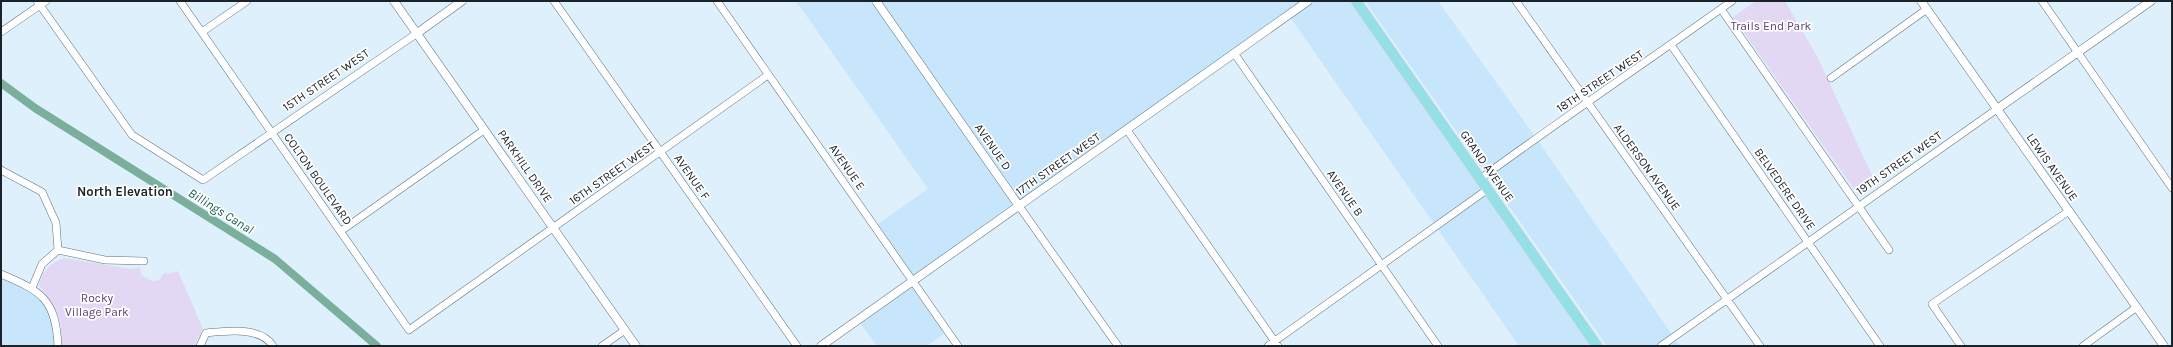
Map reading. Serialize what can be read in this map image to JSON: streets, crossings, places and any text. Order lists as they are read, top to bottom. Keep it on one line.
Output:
{"streets":{"main road":["GRAND AVENUE"],"street":["15TH STREET WEST","18TH STREET WEST","AVENUE D","19TH STREET WEST","17TH STREET WEST","PARKHILL DRIVE","AVENUE E","ALDERSON AVENUE","LEWIS AVENUE","16TH STREET WEST","AVENUE F","COLTON BOULEVARD","BELVEDERE DRIVE","AVENUE B"]},"crossings":[["15TH STREET WEST","PARKHILL DRIVE"],["15TH STREET WEST","COLTON BOULEVARD"],["18TH STREET WEST","GRAND AVENUE"],["18TH STREET WEST","ALDERSON AVENUE"],["18TH STREET WEST","BELVEDERE DRIVE"],["AVENUE D","17TH STREET WEST"],["19TH STREET WEST","ALDERSON AVENUE"],["19TH STREET WEST","LEWIS AVENUE"],["19TH STREET WEST","BELVEDERE DRIVE"],["17TH STREET WEST","AVENUE E"],["17TH STREET WEST","AVENUE B"],["PARKHILL DRIVE","16TH STREET WEST"],["AVENUE E","16TH STREET WEST"],["16TH STREET WEST","AVENUE F"],["16TH STREET WEST","COLTON BOULEVARD"]],"districts":["North Elevation"],"water":["Billings Canal"],"parks":["Trails End Park","Rocky Village Park"]}
